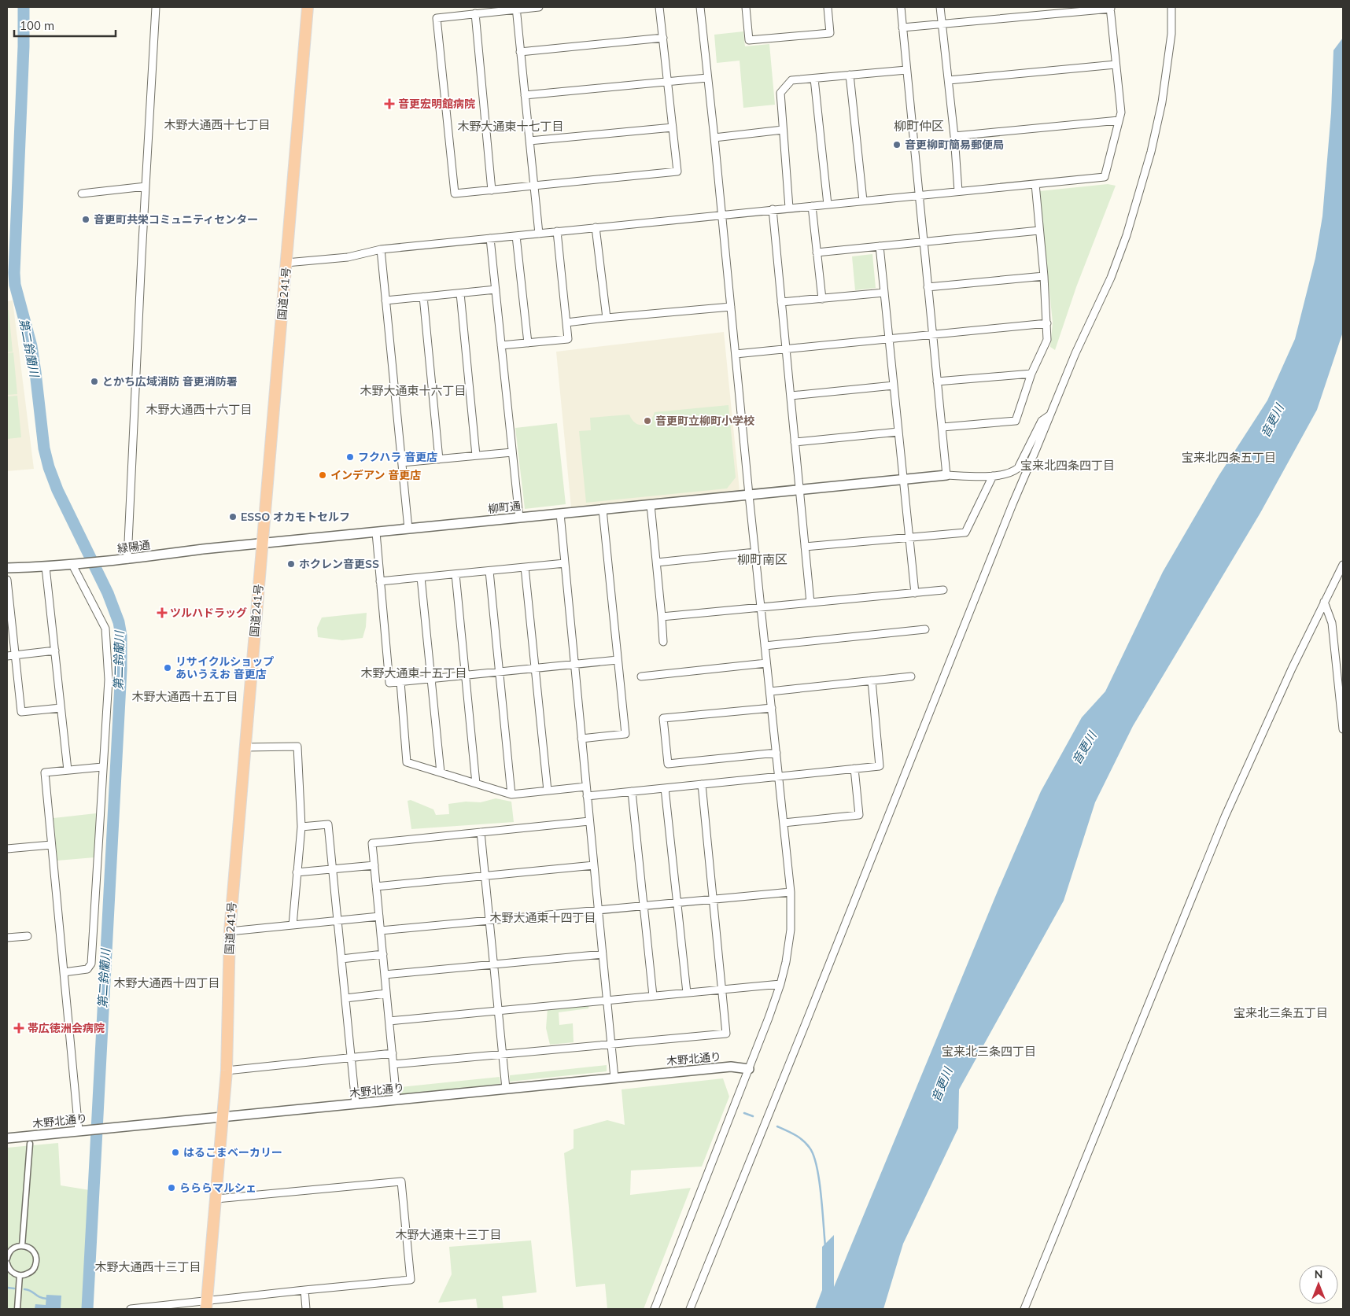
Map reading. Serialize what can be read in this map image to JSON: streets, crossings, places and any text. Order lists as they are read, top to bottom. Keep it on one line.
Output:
{"streets":{"highway":["国道241号"],"street":["柳町通","緑陽通","木野北通り"]},"crossings":[["国道241号","柳町通"],["国道241号","緑陽通"],["国道241号","木野北通り"],["柳町通","緑陽通"]],"districts":["木野大通西十七丁目","木野大通東十七丁目","柳町仲区","木野大通東十六丁目","木野大通西十六丁目","宝来北四条五丁目","宝来北四条四丁目","柳町南区","木野大通東十五丁目","木野大通西十五丁目","木野大通東十四丁目","木野大通西十四丁目","宝来北三条五丁目","宝来北三条四丁目","木野大通東十三丁目","木野大通西十三丁目"],"water":["第二鈴蘭川","音更川"],"places":{"health":["音更宏明館病院","ツルハドラッグ","帯広徳洲会病院"],"other":["音更柳町簡易郵便局","音更町共栄コミュニティセンター","とかち広域消防 音更消防署","音更町立柳町小学校","フクハラ 音更店","インデアン 音更店","ESSO オカモトセルフ","ホクレン音更SS","リサイクルショップ あいうえお 音更店","はるこまベーカリー","らららマルシェ"]},"scale_bar":"100 m","north":"top"}
